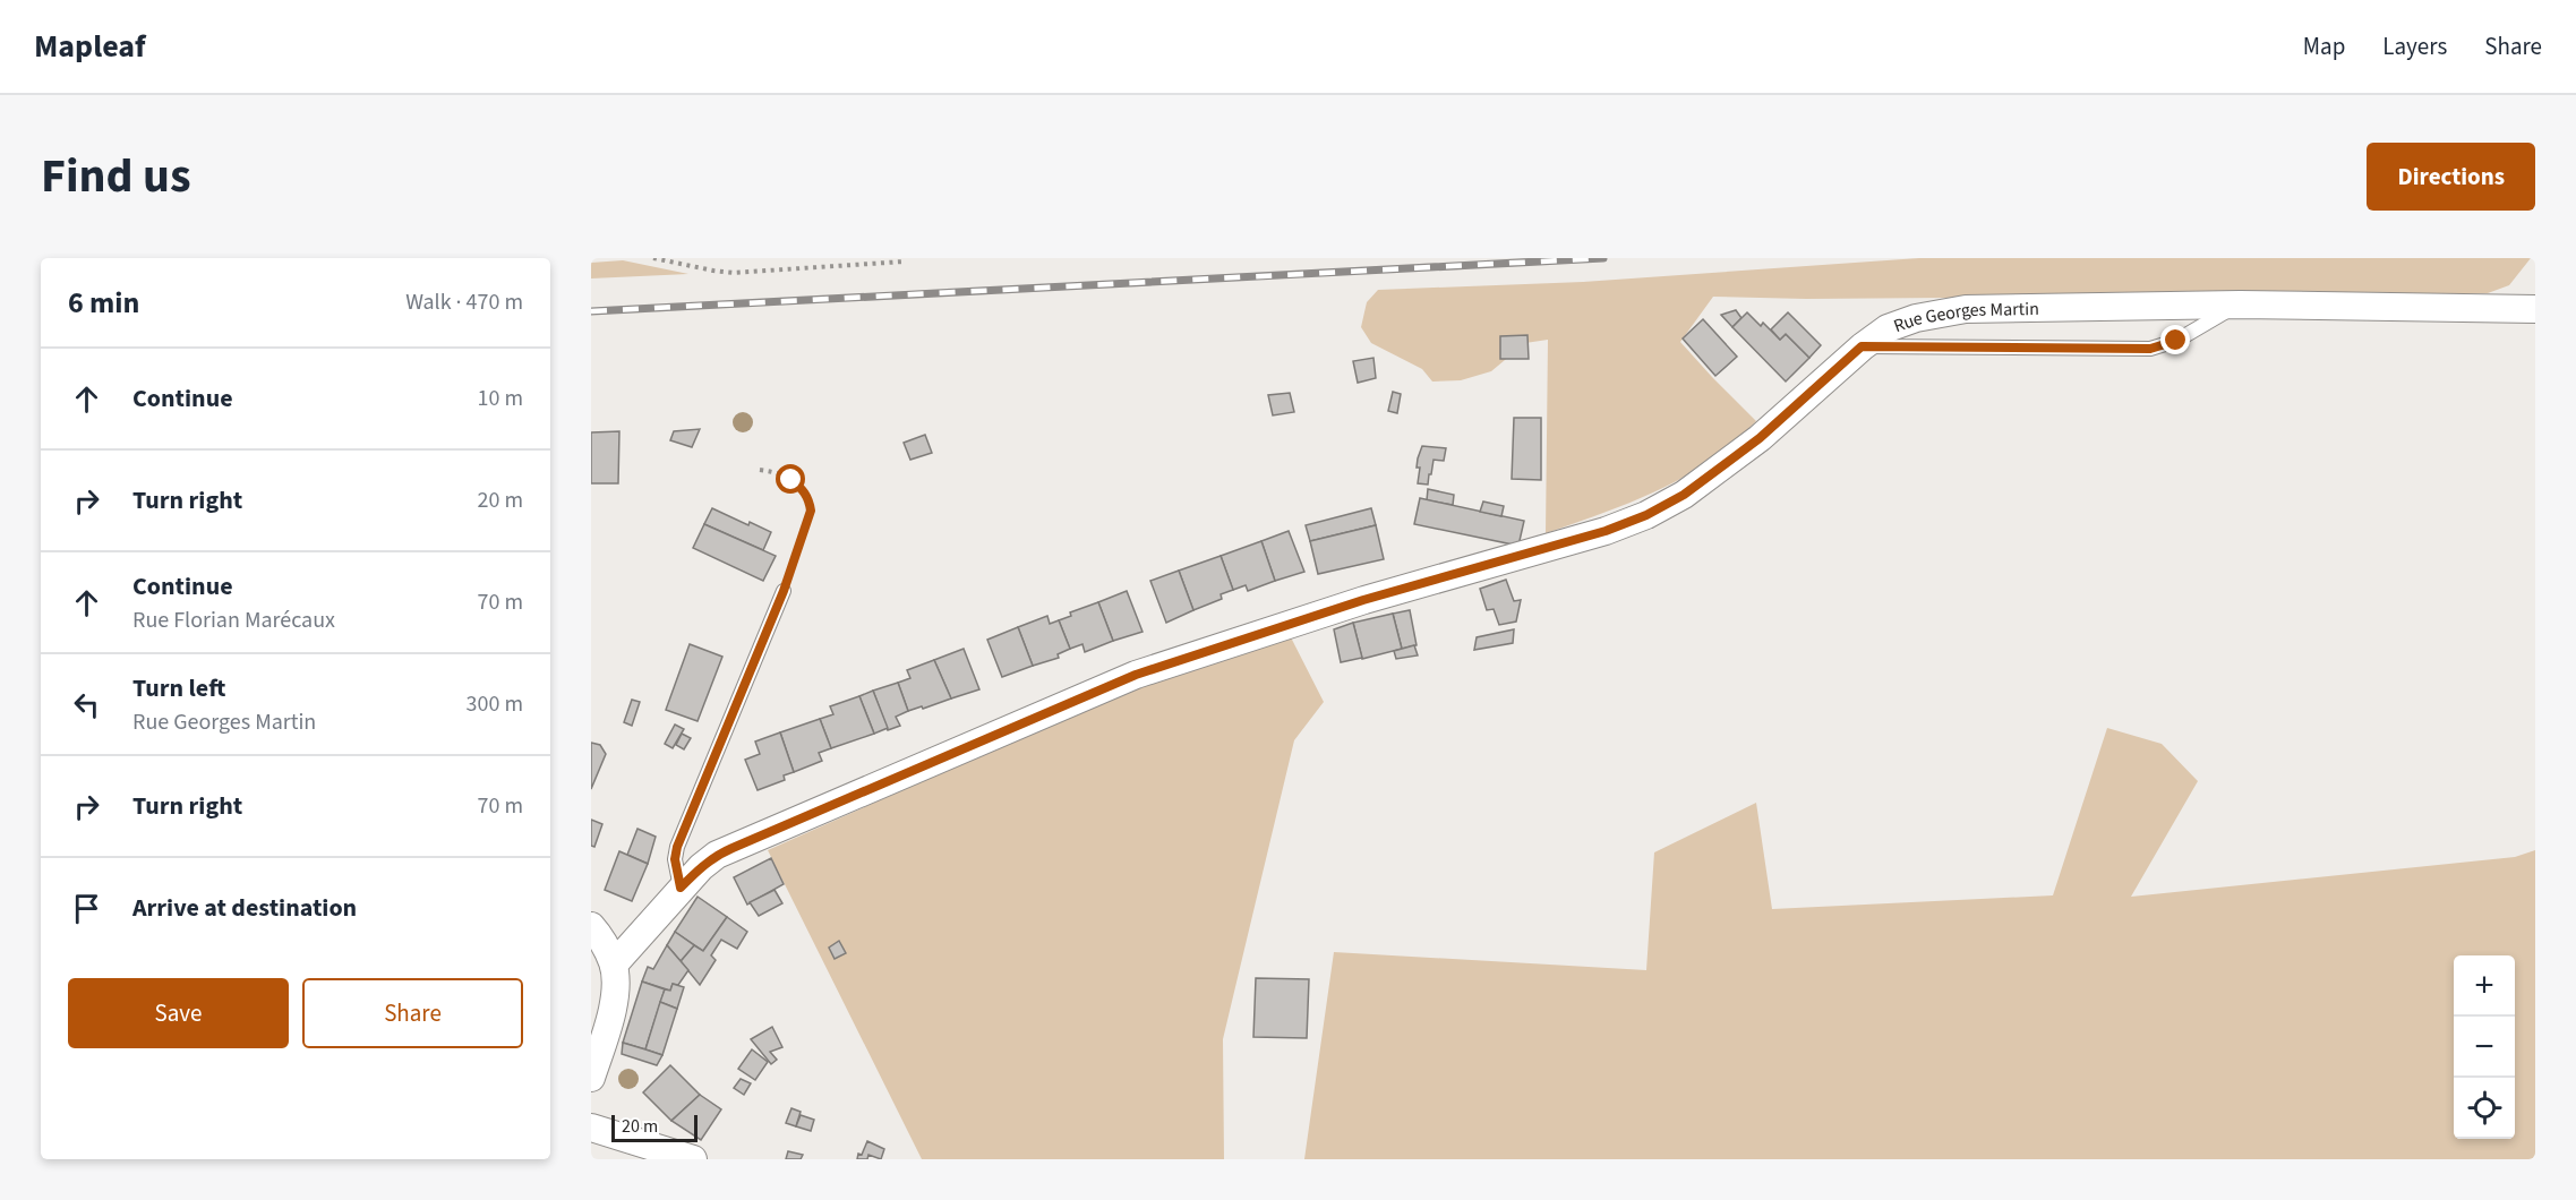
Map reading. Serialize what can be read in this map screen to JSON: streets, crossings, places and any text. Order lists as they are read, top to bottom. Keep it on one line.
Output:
{"streets":{"street":["Rue Georges Martin"]},"scale_bar":"20 m","page":{"header":"Mapleaf","nav":["Map","Layers","Share"],"title":"Find us","buttons":["Directions",["Save","Share"]],"heading":["6 min","Walk · 470 m"],"list":[["Continue","10 m"],["Turn right","20 m"],["Continue","Rue Florian Marécaux","70 m"],["Turn left","Rue Georges Martin","300 m"],["Turn right","70 m"],"Arrive at destination"],"map_buttons":["+","−"],"scale":"20 m"}}
